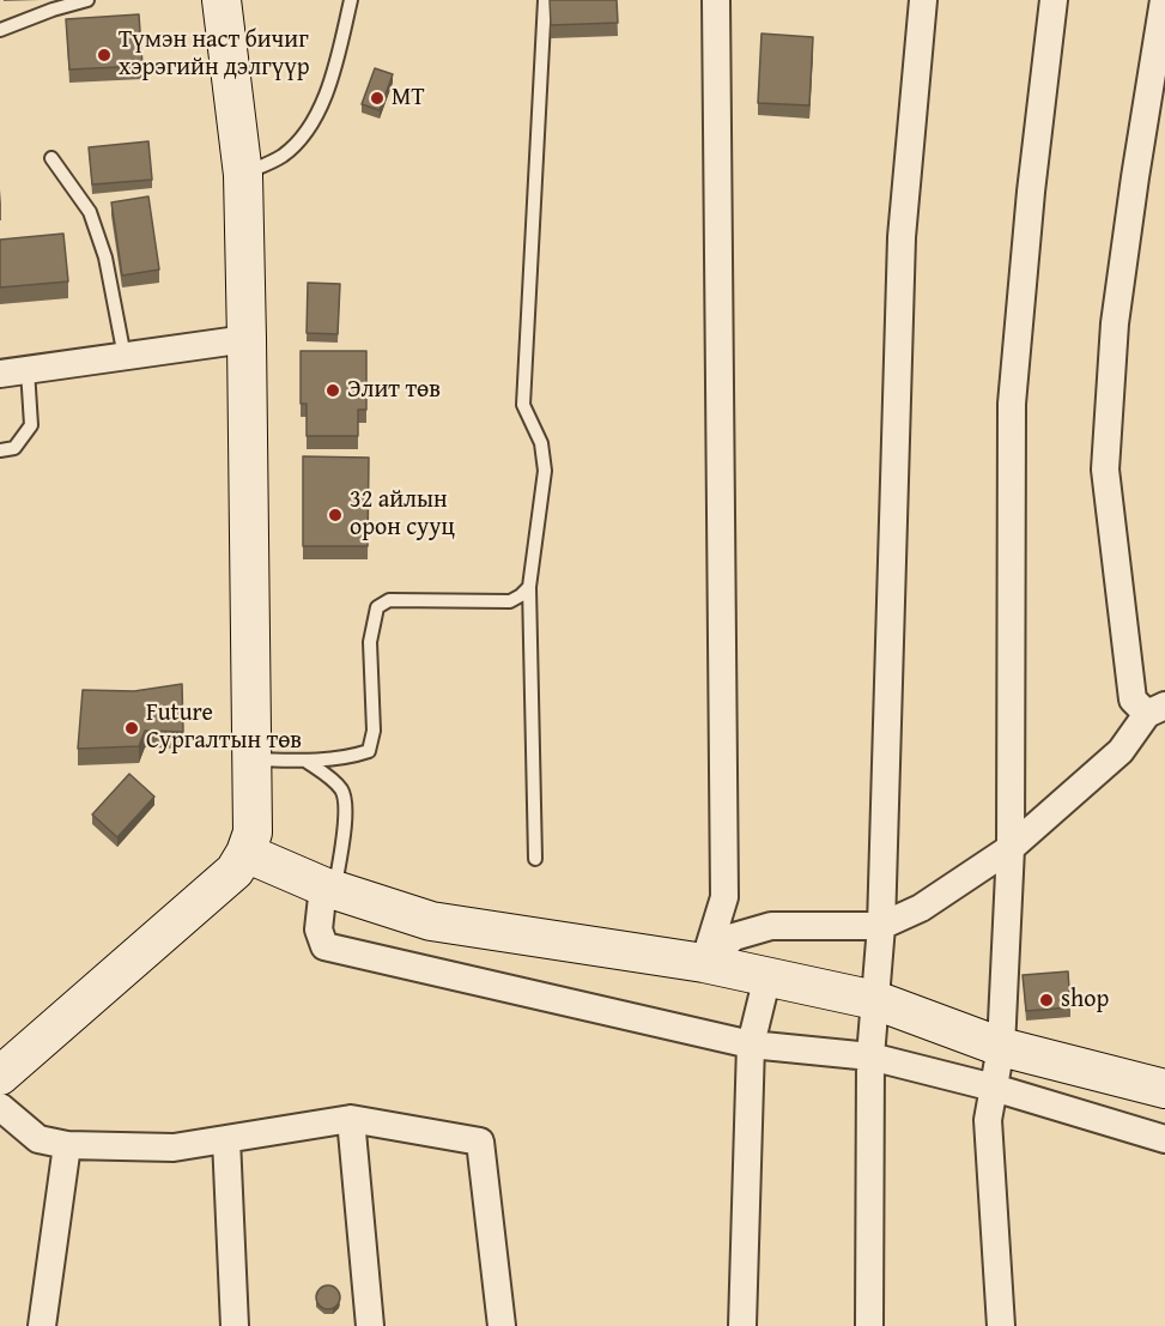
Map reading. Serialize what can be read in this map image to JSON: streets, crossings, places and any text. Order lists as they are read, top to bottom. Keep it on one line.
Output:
{"places":["Түмэн наст бичиг хэрэгийн дэлгүүр","MT","Элит төв","32 айлын орон сууц","Future Сургалтын төв","shop"]}
